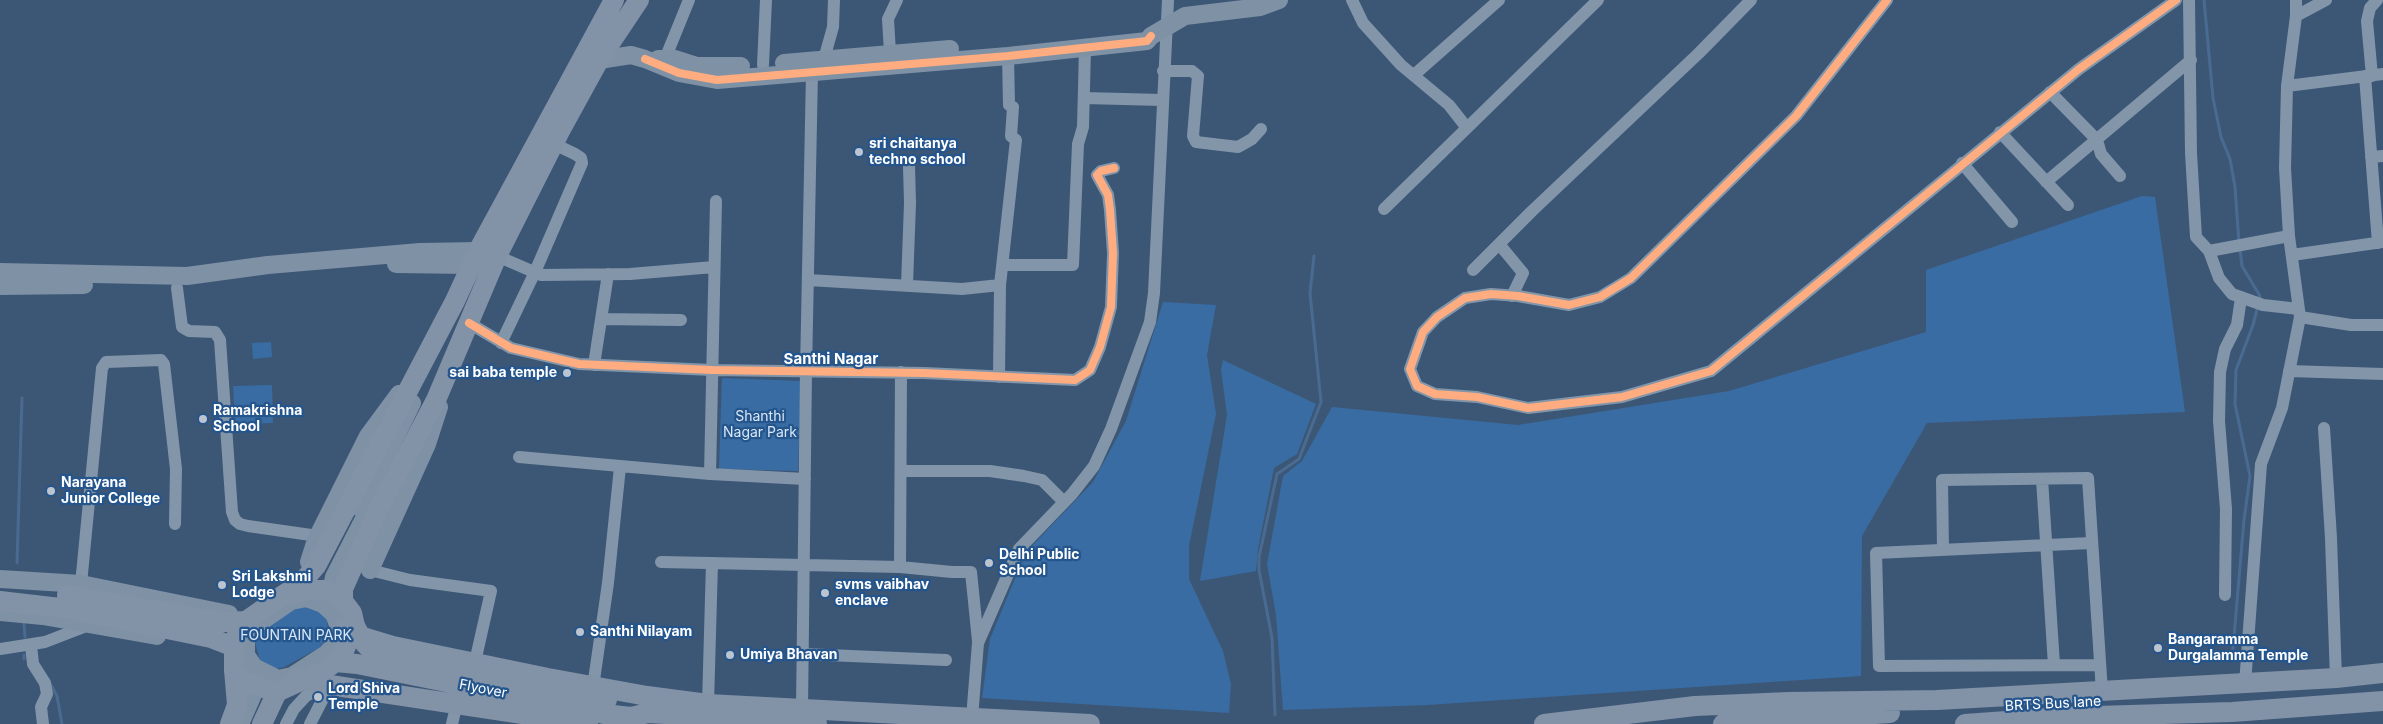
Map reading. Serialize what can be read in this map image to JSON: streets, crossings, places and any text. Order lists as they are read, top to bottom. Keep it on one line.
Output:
{"streets":{"main road":["Flyover","BRTS Bus lane"]},"districts":["Santhi Nagar"],"parks":["Shanthi Nagar Park","FOUNTAIN PARK"],"places":["sri chaitanya techno school","sai baba temple","Ramakrishna School","Narayana Junior College","Delhi Public School","Sri Lakshmi Lodge","svms vaibhav enclave","Santhi Nilayam","Bangaramma Durgalamma Temple","Umiya Bhavan","Lord Shiva Temple"]}
